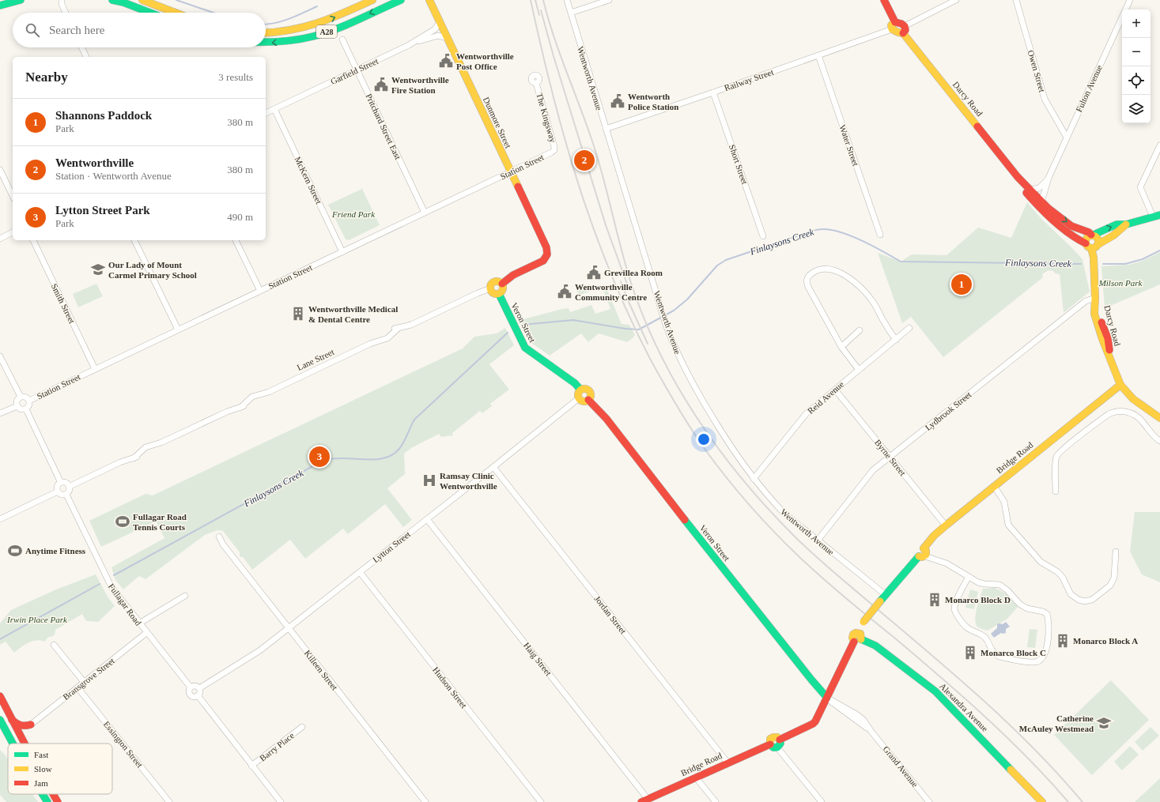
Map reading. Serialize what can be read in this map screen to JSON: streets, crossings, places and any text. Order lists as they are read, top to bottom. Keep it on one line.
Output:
{"streets":{"main road":["A28","Darcy Road","Dunmore Street","Veron Street","Bridge Road","Alexandra Avenue"],"street":["Garfield Street","Owen Street","Wentworth Avenue","Railway Street","Fulton Avenue","The Kingsway","Pritchard Street East","Water Street","Short Street","Station Street","McKern Street","Smith Street","Lane Street","Reid Avenue","Lydbrook Street","Byrne Street","Lytton Street","Fullagar Road","Jordan Street","Haig Street","Killeen Street","Bransgrove Street","Hudson Street","Essington Street","Barry Place","Grand Avenue"]},"crossings":[["Garfield Street","Dunmore Street"],["Garfield Street","Pritchard Street East"],["Garfield Street","McKern Street"],["Owen Street","Fulton Avenue"],["Wentworth Avenue","Railway Street"],["Wentworth Avenue","Reid Avenue"],["Wentworth Avenue","Lydbrook Street"],["Railway Street","Water Street"],["Railway Street","Short Street"],["Fulton Avenue","Darcy Road"],["Darcy Road","Lydbrook Street"],["Darcy Road","Bridge Road"],["The Kingsway","Station Street"],["Dunmore Street","Station Street"],["Dunmore Street","Veron Street"],["Dunmore Street","Lane Street"],["Pritchard Street East","Station Street"],["Station Street","McKern Street"],["Station Street","Smith Street"],["Veron Street","Lane Street"],["Veron Street","Lytton Street"],["Veron Street","Grand Avenue"],["Lane Street","Fullagar Road"],["Reid Avenue","Byrne Street"],["Lydbrook Street","Byrne Street"],["Byrne Street","Bridge Road"],["Bridge Road","Jordan Street"],["Bridge Road","Haig Street"],["Lytton Street","Fullagar Road"],["Lytton Street","Jordan Street"],["Lytton Street","Haig Street"],["Lytton Street","Killeen Street"],["Lytton Street","Hudson Street"],["Fullagar Road","Bransgrove Street"],["Bransgrove Street","Essington Street"]],"water":["Finlaysons Creek"],"parks":["Friend Park","Milson Park","Irwin Place Park"],"places":{"public building":["Wentworthville Post Office","Wentworthville Fire Station","Wentworth Police Station","Grevillea Room","Wentworthville Community Centre"],"school or university":["Our Lady of Mount Carmel Primary School","Catherine McAuley Westmead"],"building":["Wentworthville Medical & Dental Centre","Monarco Block D","Monarco Block A","Monarco Block C"],"hospital":["Ramsay Clinic Wentworthville"],"sports":["Fullagar Road Tennis Courts","Anytime Fitness"]},"legend":["Fast","Slow","Jam"],"page":{"map_buttons":["+","−"],"search":"Search here","heading":["Nearby","3 results"],"list":[{"mark":"1","name":"Shannons Paddock","note":"Park","value":"380 m"},{"mark":"2","name":"Wentworthville","note":"Station · Wentworth Avenue","value":"380 m"},{"mark":"3","name":"Lytton Street Park","note":"Park","value":"490 m"}],"pins":["2","1","3"]}}
